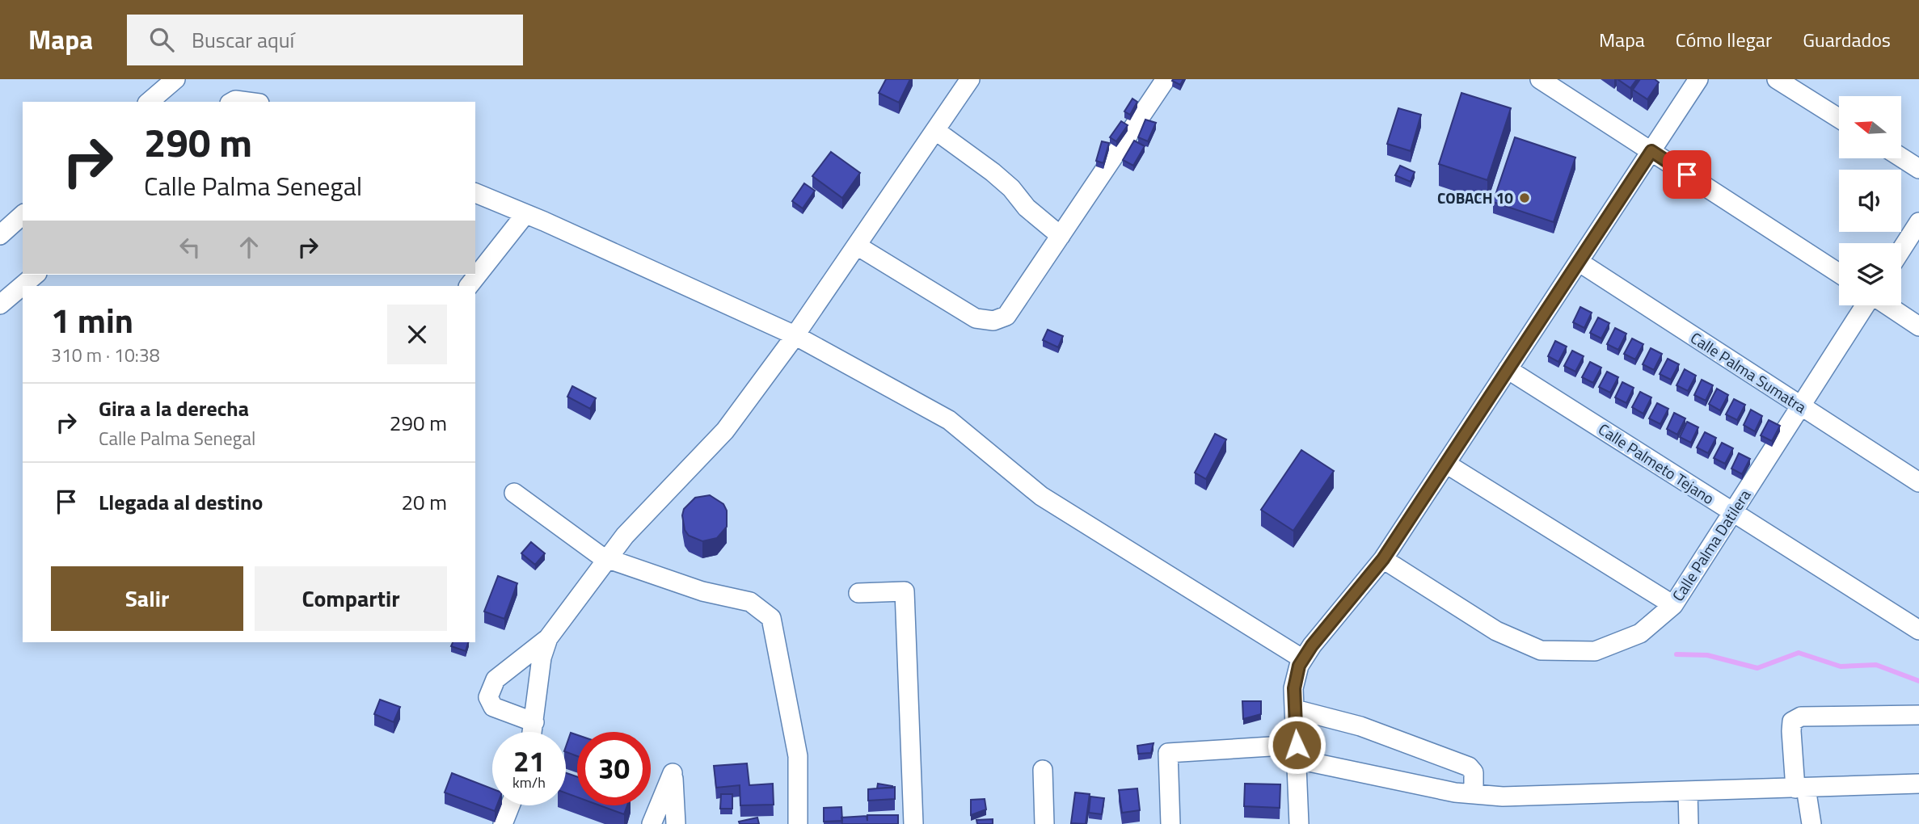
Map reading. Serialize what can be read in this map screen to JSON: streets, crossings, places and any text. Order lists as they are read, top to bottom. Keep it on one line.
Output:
{"streets":{"street":["Calle Palma Sumatra","Calle Palmeto Tejano","Calle Palma Datilera"]},"crossings":[["Calle Palma Sumatra","Calle Palma Datilera"],["Calle Palmeto Tejano","Calle Palma Datilera"]],"places":["COBACH 10"],"north":"left","page":{"header":"Mapa","search":"Buscar aquí","nav":["Mapa","Cómo llegar","Guardados"],"turn":["290 m","Calle Palma Senegal"],"heading":["1 min","310 m · 10:38"],"list":[{"name":"Gira a la derecha","note":"Calle Palma Senegal","value":"290 m"},{"name":"Llegada al destino","value":"20 m"}],"buttons":["Salir","Compartir"],"speed":"21 km/h","limit":"30"}}
